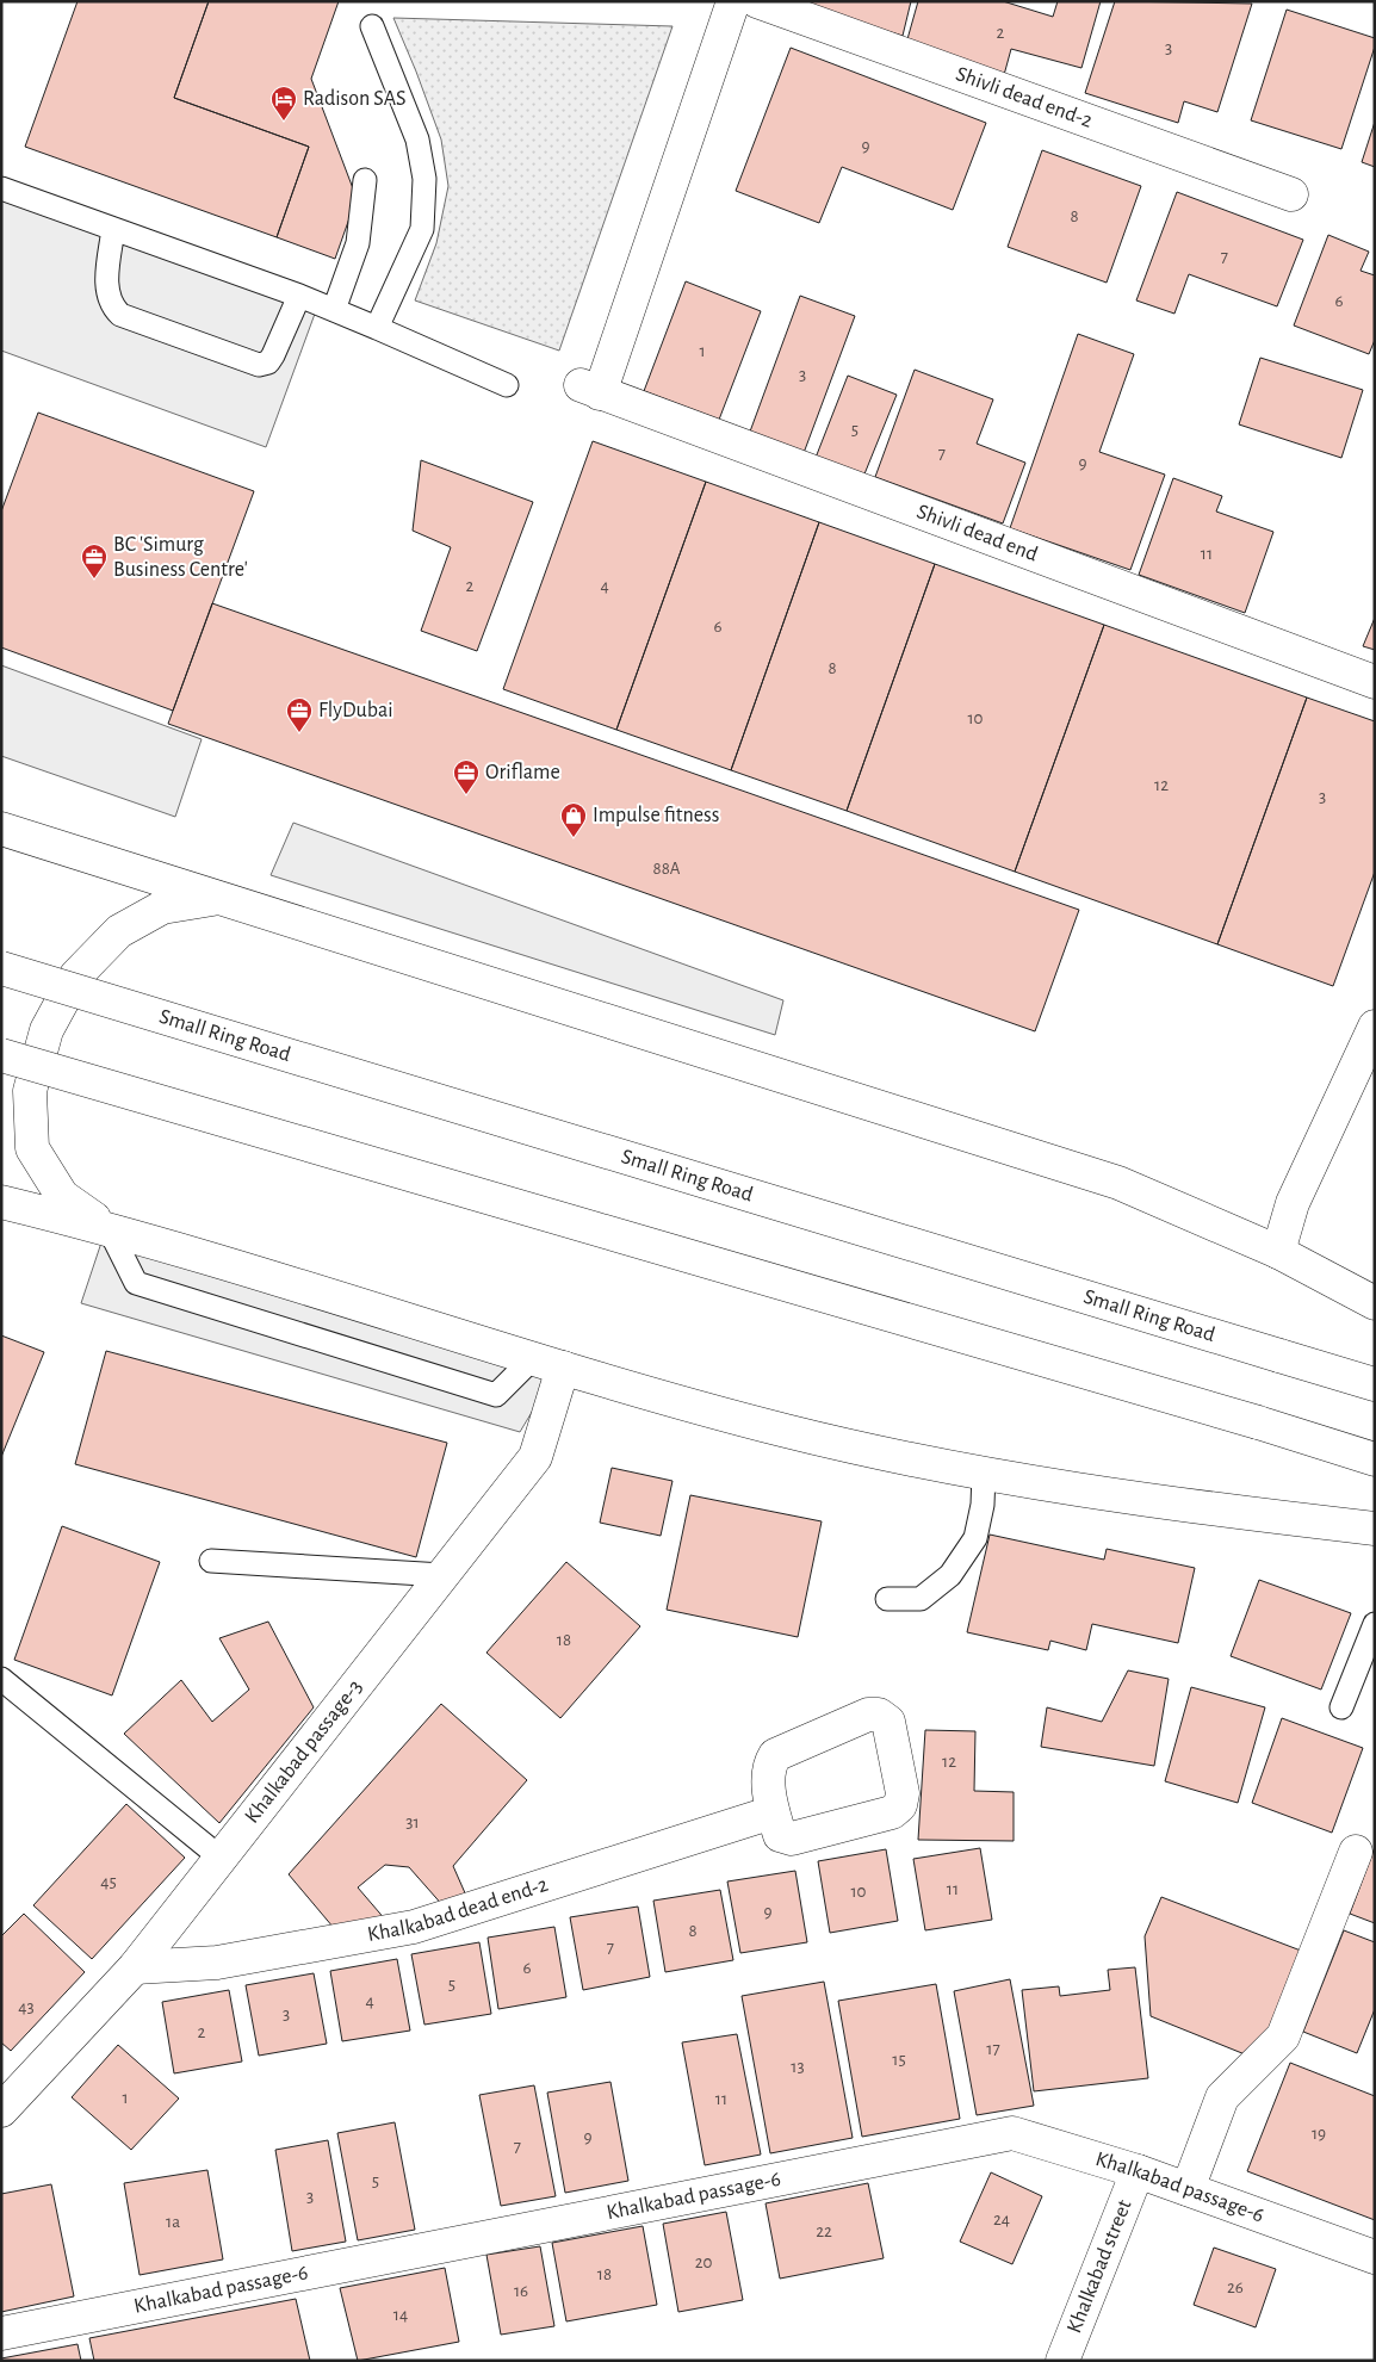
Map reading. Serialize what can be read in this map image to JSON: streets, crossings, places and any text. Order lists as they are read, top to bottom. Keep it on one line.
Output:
{"streets":{"main road":["Shivli dead end-2","Shivli dead end","Small Ring Road","Khalkabad passage-3","Khalkabad dead end-2","Khalkabad passage-6","Khalkabad street"]},"crossings":[["Khalkabad passage-3","Khalkabad dead end-2"],["Khalkabad passage-6","Khalkabad street"]],"places":{"hotel":["Radison SAS"],"office":["BC 'Simurg Business Centre'","FlyDubai","Oriflame"],"shop":["Impulse fitness"]},"house_numbers":["2","3","9","8","7","6","1","3","5","7","9","11","2","4","6","8","10","12","3","88A","18","12","31","45","11","10","9","8","7","6","5","4","43","3","2","17","15","13","1","11","19","9","7","5","3","24","1а","22","20","18","26","16","14"]}
